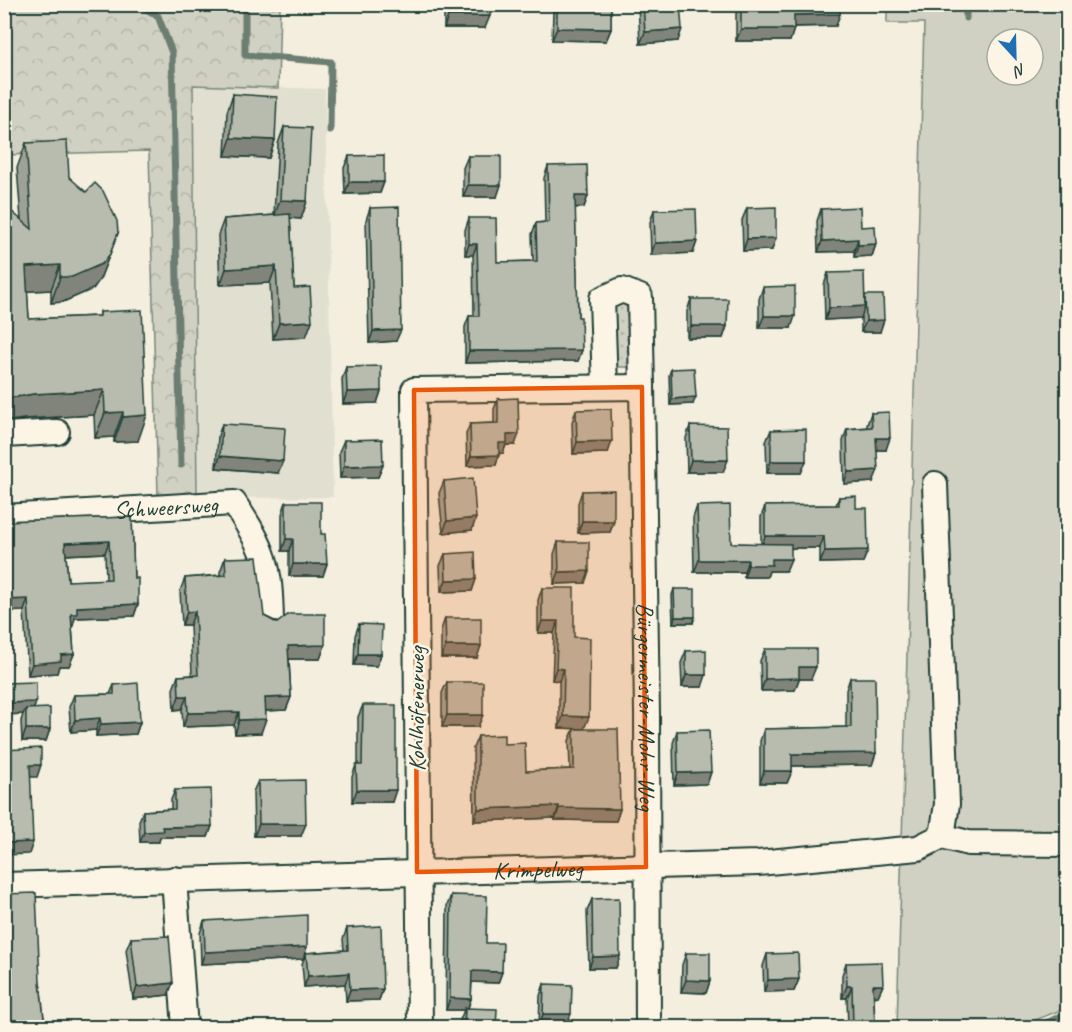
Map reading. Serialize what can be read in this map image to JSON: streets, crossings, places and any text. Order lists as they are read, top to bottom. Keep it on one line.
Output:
{"streets":{"street":["Schweersweg","Bürgermeister-Mohr-Weg","Kohlhöfenerweg","Krimpelweg"]},"crossings":[["Bürgermeister-Mohr-Weg","Kohlhöfenerweg"],["Bürgermeister-Mohr-Weg","Krimpelweg"],["Kohlhöfenerweg","Krimpelweg"]],"north":"bottom"}
